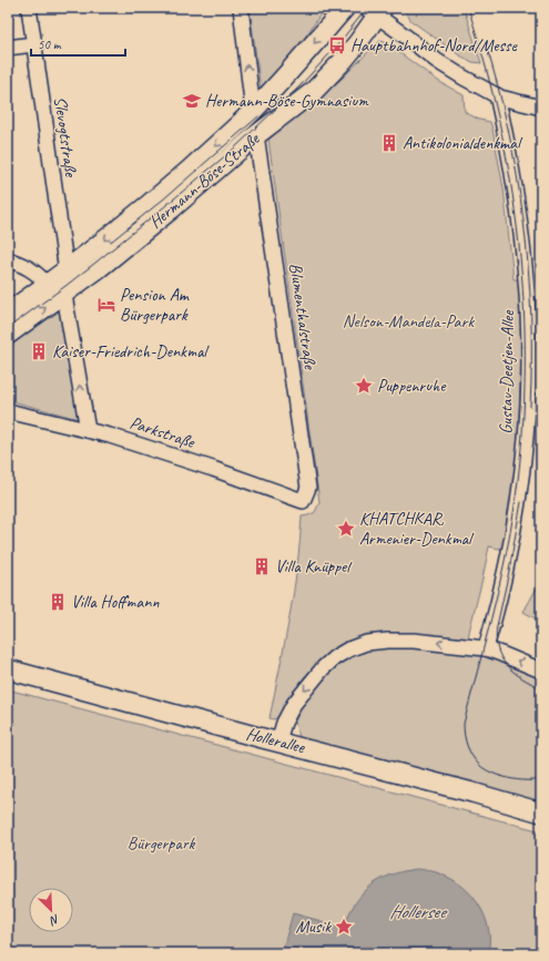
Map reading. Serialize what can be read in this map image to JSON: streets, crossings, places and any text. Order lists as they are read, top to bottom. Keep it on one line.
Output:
{"streets":{"main road":["Hermann-Böse-Straße","Hollerallee"],"street":["Slevogtstraße","Blumenthalstraße","Gustav-Deetjen-Allee","Parkstraße"]},"crossings":[["Slevogtstraße","Hermann-Böse-Straße"],["Hermann-Böse-Straße","Blumenthalstraße"],["Blumenthalstraße","Parkstraße"]],"water":["Hollersee"],"parks":["Nelson-Mandela-Park","Bürgerpark"],"places":{"bus stop":["Hauptbahnhof-Nord/Messe"],"school or university":["Hermann-Böse-Gymnasium"],"building":["Antikolonialdenkmal","Kaiser-Friedrich-Denkmal","Villa Knüppel","Villa Hoffmann"],"hotel":["Pension Am Bürgerpark"],"place":["Puppenruhe","KHATCHKAR, Armenier-Denkmal","Musik"]},"scale_bar":"50 m","north":"bottom right"}
